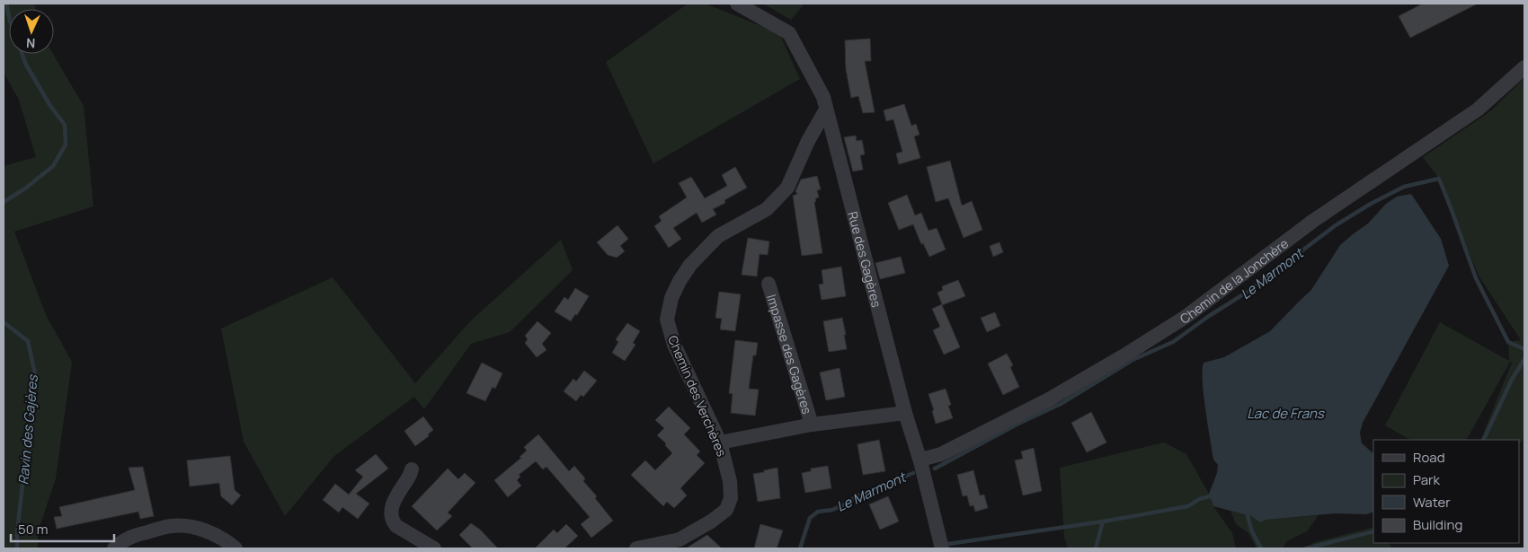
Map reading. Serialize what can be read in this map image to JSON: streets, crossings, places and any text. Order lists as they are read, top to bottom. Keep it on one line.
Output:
{"streets":{"street":["Rue des Gagères","Chemin de la Jonchère","Impasse des Gagères","Chemin des Verchères"]},"crossings":[["Rue des Gagères","Chemin de la Jonchère"],["Rue des Gagères","Impasse des Gagères"],["Rue des Gagères","Chemin des Verchères"],["Impasse des Gagères","Chemin des Verchères"]],"water":["Le Marmont","Lac de Frans","Ravin des Gajères"],"legend":["Road","Park","Water","Building"],"scale_bar":"50 m","north":"bottom"}
